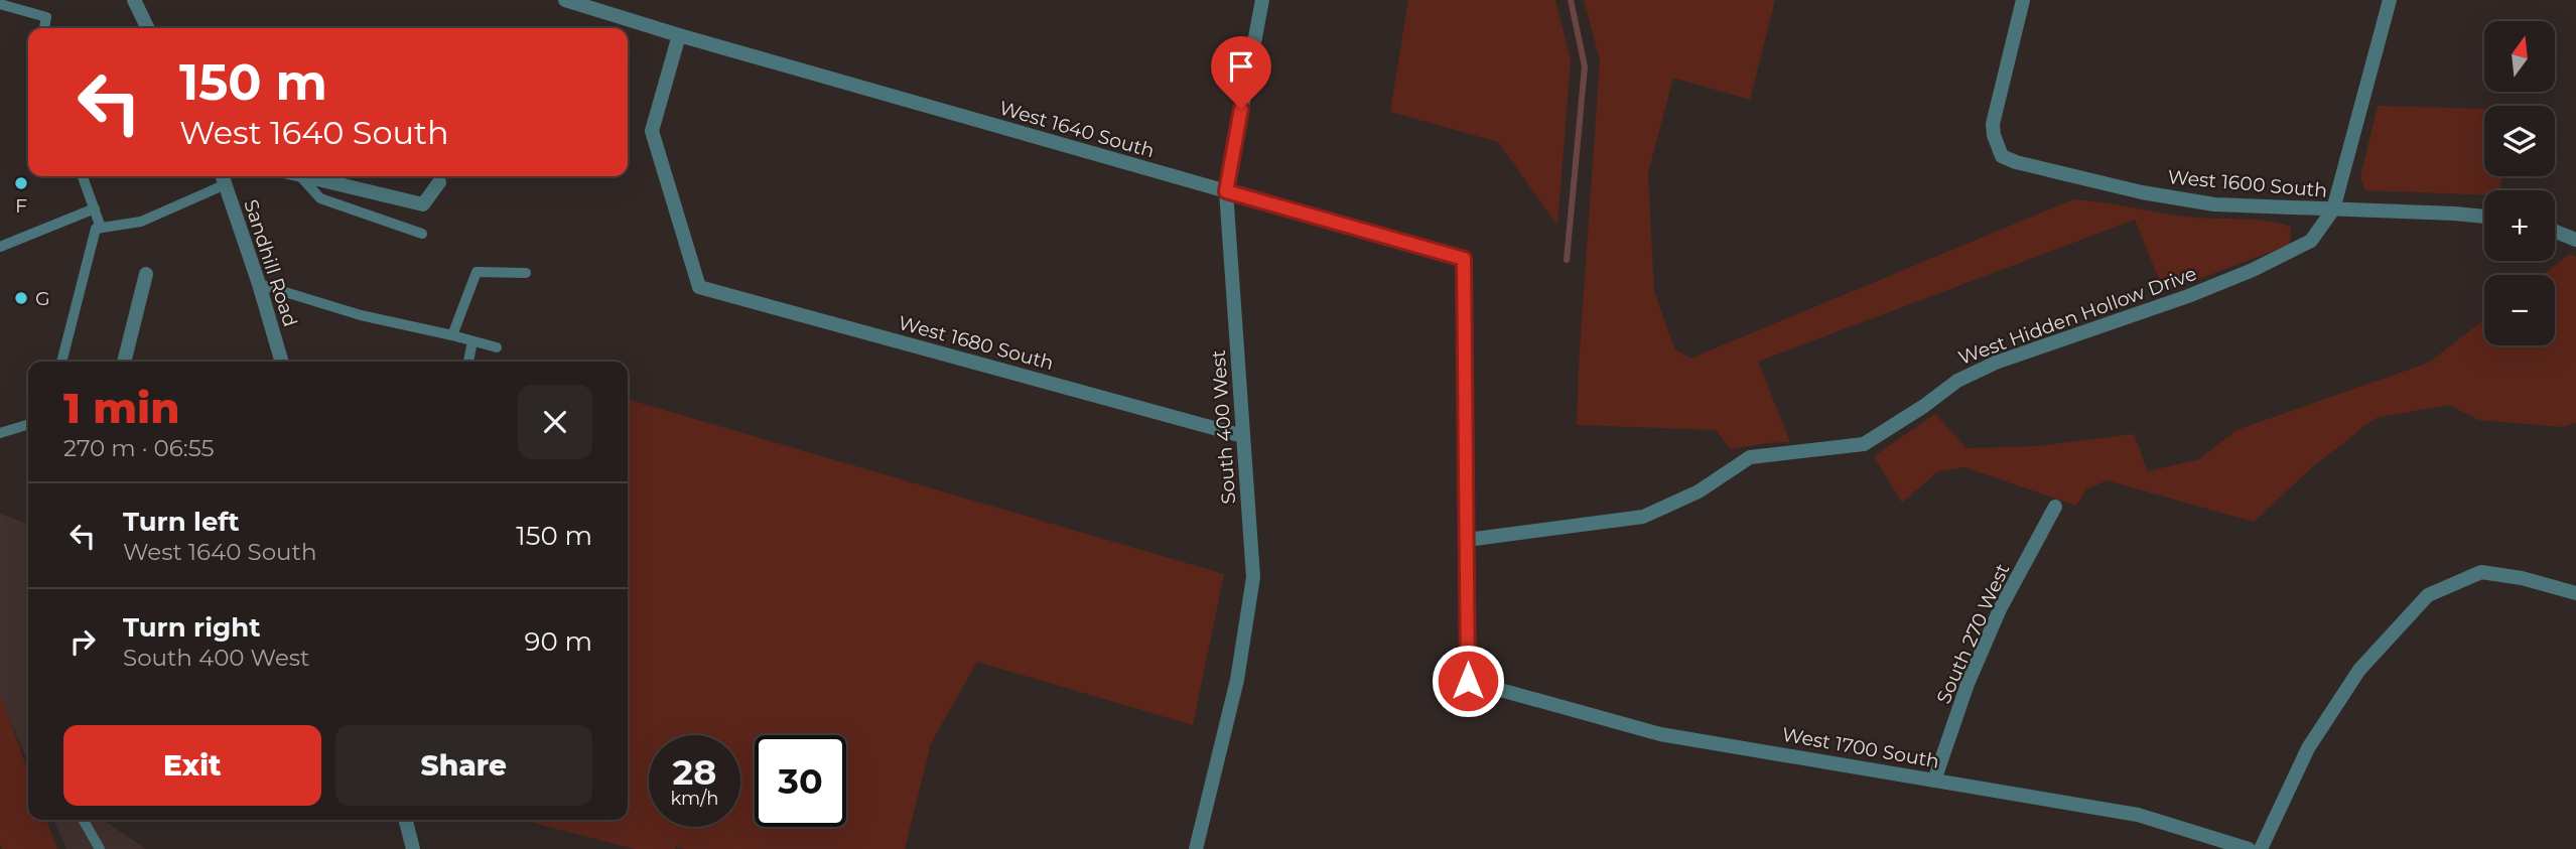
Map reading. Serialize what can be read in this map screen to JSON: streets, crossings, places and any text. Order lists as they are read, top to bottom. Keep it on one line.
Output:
{"streets":{"street":["West 1640 South","West 1600 South","Sandhill Road","West Hidden Hollow Drive","West 1680 South","South 400 West","South 270 West","West 1700 South"]},"crossings":[["West 1640 South","West Hidden Hollow Drive"],["West 1640 South","West 1680 South"],["West 1640 South","South 400 West"],["West 1640 South","West 1700 South"],["West 1600 South","West Hidden Hollow Drive"],["West Hidden Hollow Drive","West 1700 South"],["West 1680 South","South 400 West"],["South 270 West","West 1700 South"]],"places":["F","G"],"north":"top","page":{"map_buttons":["+","−"],"turn":["150 m","West 1640 South"],"heading":["1 min","270 m · 06:55"],"list":[{"name":"Turn left","note":"West 1640 South","value":"150 m"},{"name":"Turn right","note":"South 400 West","value":"90 m"}],"buttons":["Exit","Share"],"speed":"28 km/h","limit":"30"}}
